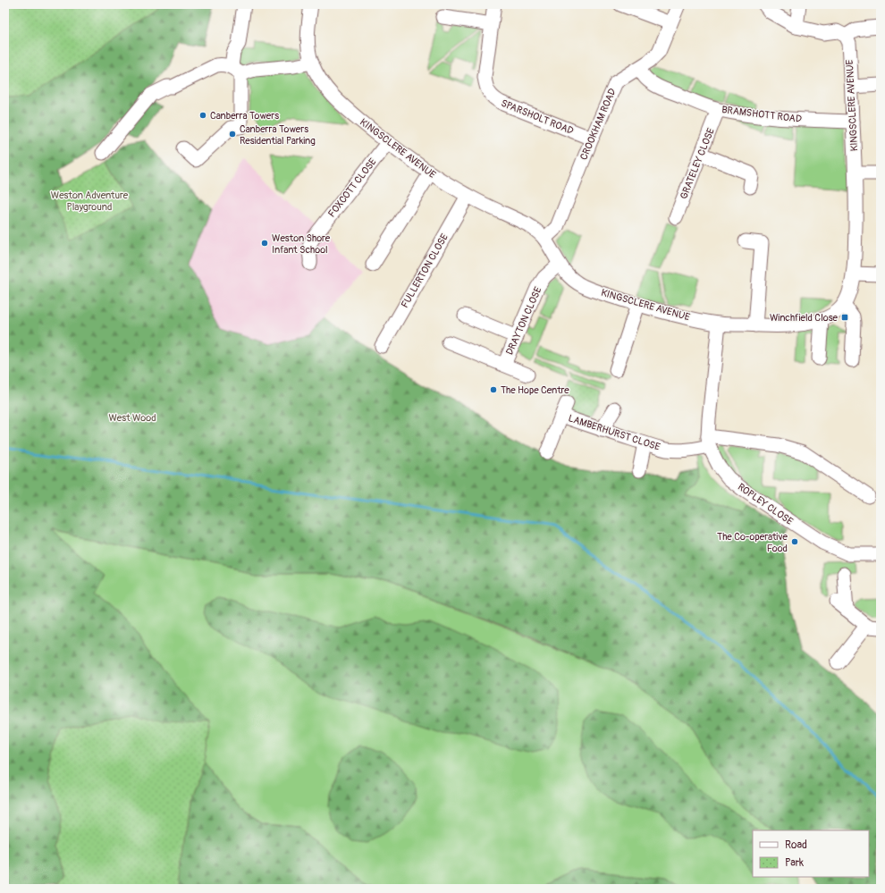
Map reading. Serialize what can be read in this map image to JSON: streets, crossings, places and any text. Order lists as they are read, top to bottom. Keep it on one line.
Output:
{"streets":{"street":["KINGSCLERE AVENUE","BRAMSHOTT ROAD","SPARSHOLT ROAD","CROOKHAM ROAD","GRATELEY CLOSE","FOXCOTT CLOSE","FULLERTON CLOSE","DRAYTON CLOSE","LAMBERHURST CLOSE","ROPLEY CLOSE"]},"crossings":[["KINGSCLERE AVENUE","BRAMSHOTT ROAD"],["KINGSCLERE AVENUE","CROOKHAM ROAD"],["KINGSCLERE AVENUE","FOXCOTT CLOSE"],["KINGSCLERE AVENUE","FULLERTON CLOSE"],["KINGSCLERE AVENUE","DRAYTON CLOSE"],["BRAMSHOTT ROAD","CROOKHAM ROAD"],["BRAMSHOTT ROAD","GRATELEY CLOSE"],["SPARSHOLT ROAD","CROOKHAM ROAD"],["LAMBERHURST CLOSE","ROPLEY CLOSE"]],"parks":["Weston Adventure Playground","West Wood"],"places":{"other":["Canberra Towers","Canberra Towers Residential Parking","Weston Shore Infant School","The Hope Centre","The Co-operative Food"],"transit":["Winchfield Close"]},"legend":["Road","Park"]}
